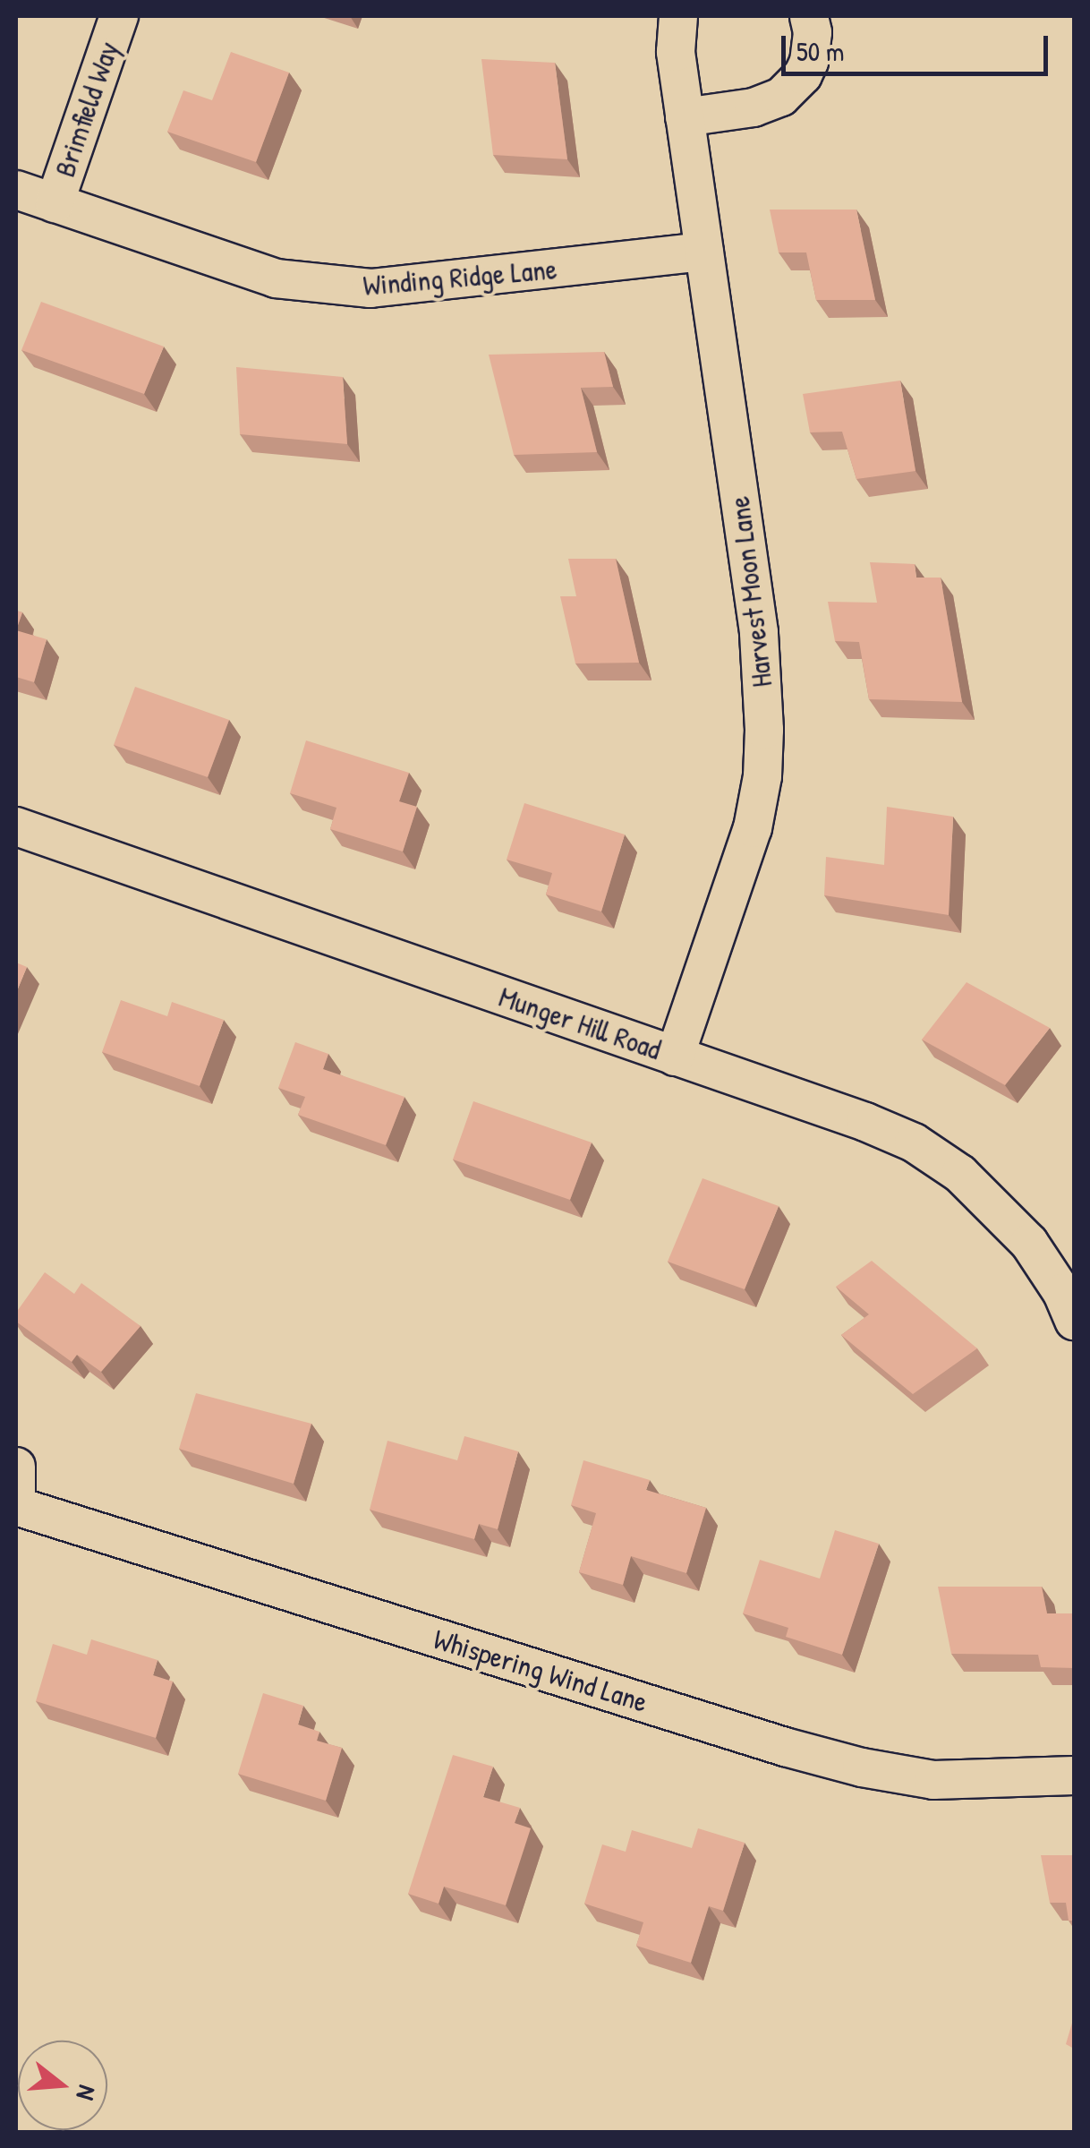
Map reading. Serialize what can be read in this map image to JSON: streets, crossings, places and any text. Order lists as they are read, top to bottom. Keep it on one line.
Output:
{"streets":{"street":["Brimfield Way","Winding Ridge Lane","Harvest Moon Lane","Munger Hill Road","Whispering Wind Lane"]},"crossings":[["Brimfield Way","Winding Ridge Lane"],["Winding Ridge Lane","Harvest Moon Lane"],["Harvest Moon Lane","Munger Hill Road"]],"scale_bar":"50 m","north":"right"}
